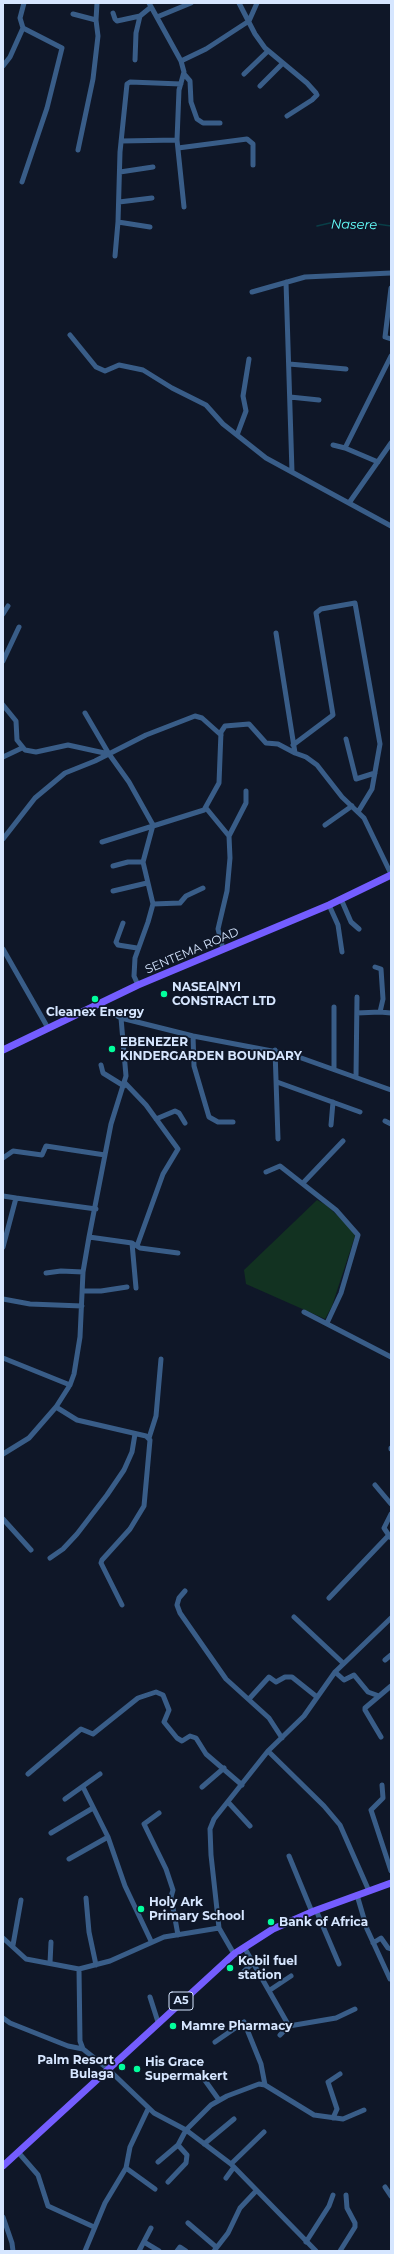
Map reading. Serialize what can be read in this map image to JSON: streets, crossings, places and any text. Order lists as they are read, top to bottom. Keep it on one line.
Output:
{"streets":{"main road":["SENTEMA ROAD","A5"]},"water":["Nasere"],"places":["NASEA|NYI CONSTRACT LTD","Cleanex Energy","EBENEZER KINDERGARDEN BOUNDARY","Holy Ark Primary School","Bank of Africa","Kobil fuel station","Mamre Pharmacy","Palm Resort Bulaga","His Grace Supermakert"]}
